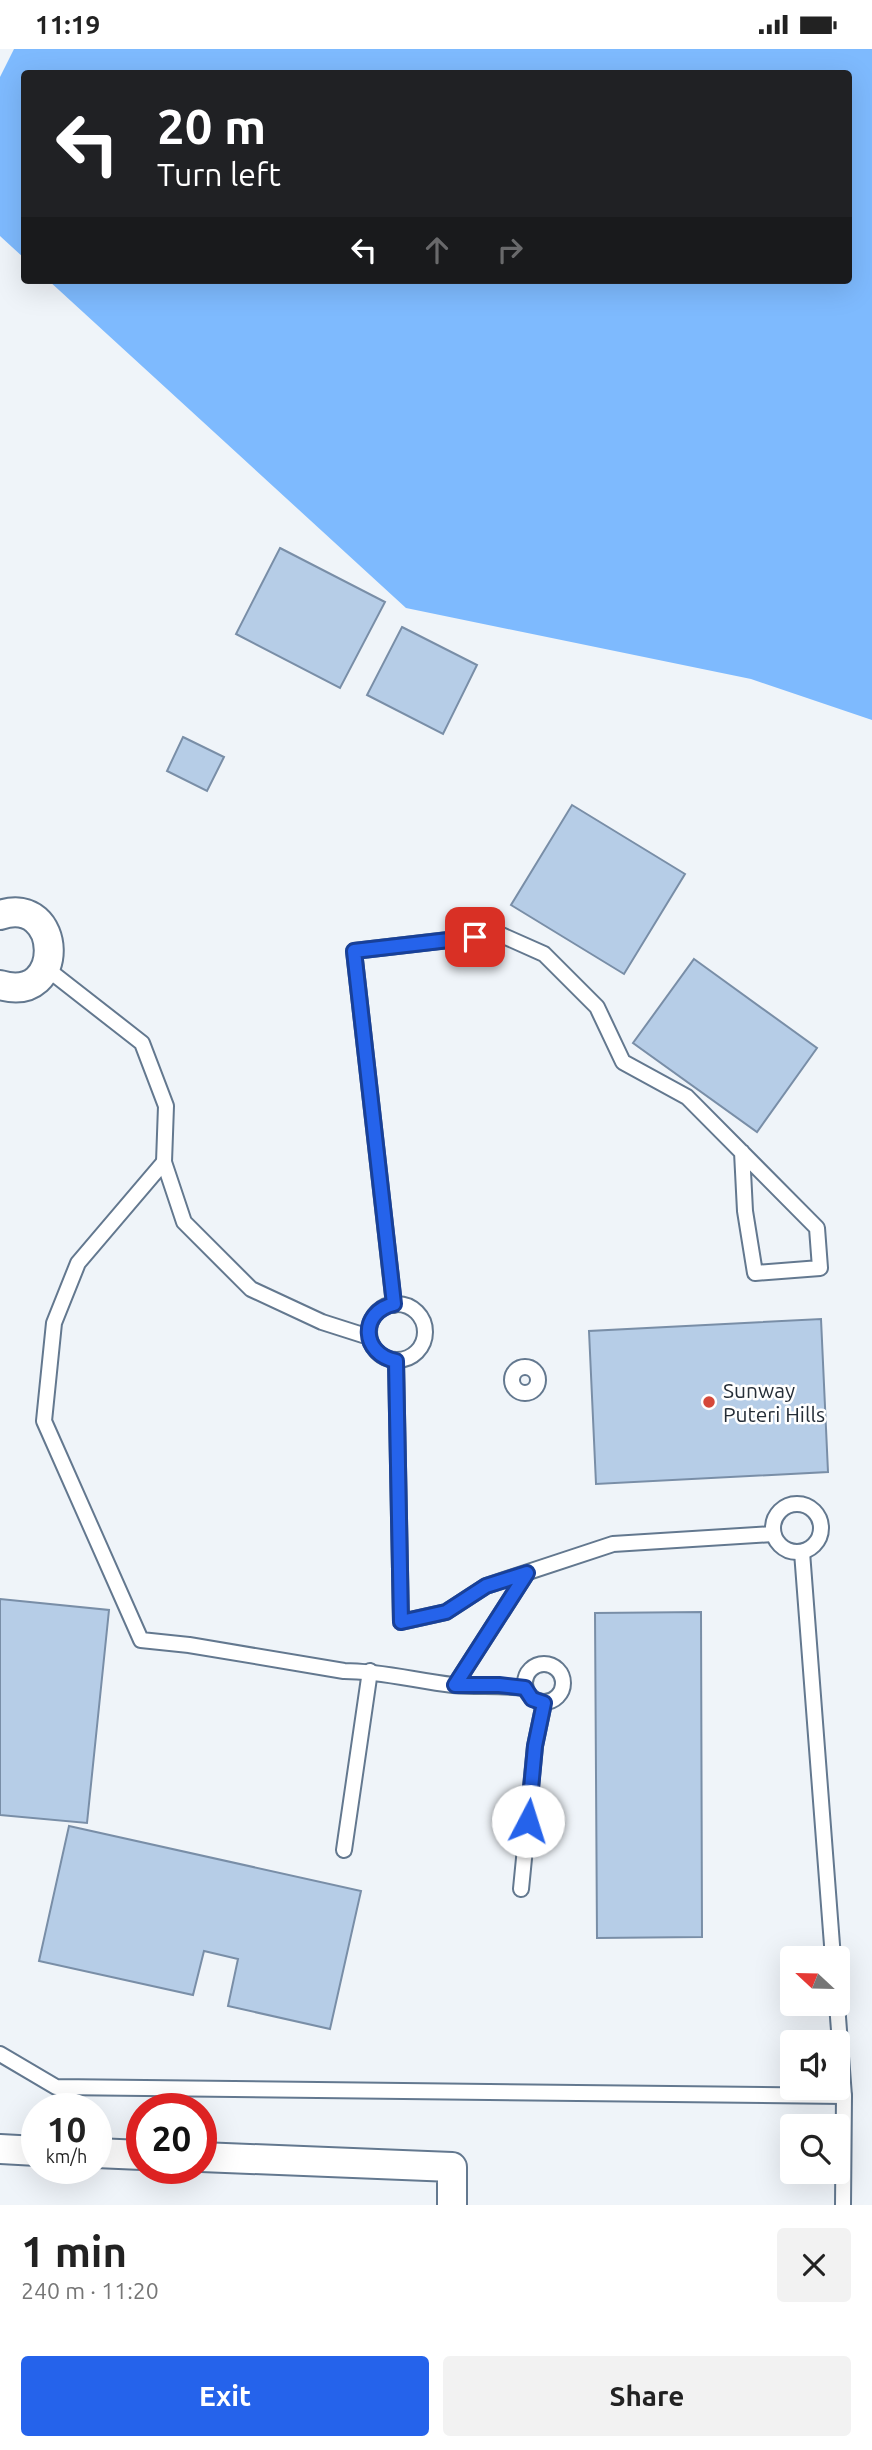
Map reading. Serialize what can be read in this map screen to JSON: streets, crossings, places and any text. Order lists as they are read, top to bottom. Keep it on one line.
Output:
{"places":["Sunway Puteri Hills"],"north":"left","page":{"status":"11:19","turn":["20 m","Turn left"],"speed":"10 km/h","limit":"20","heading":["1 min","240 m · 11:20"],"buttons":["Exit","Share"]}}
